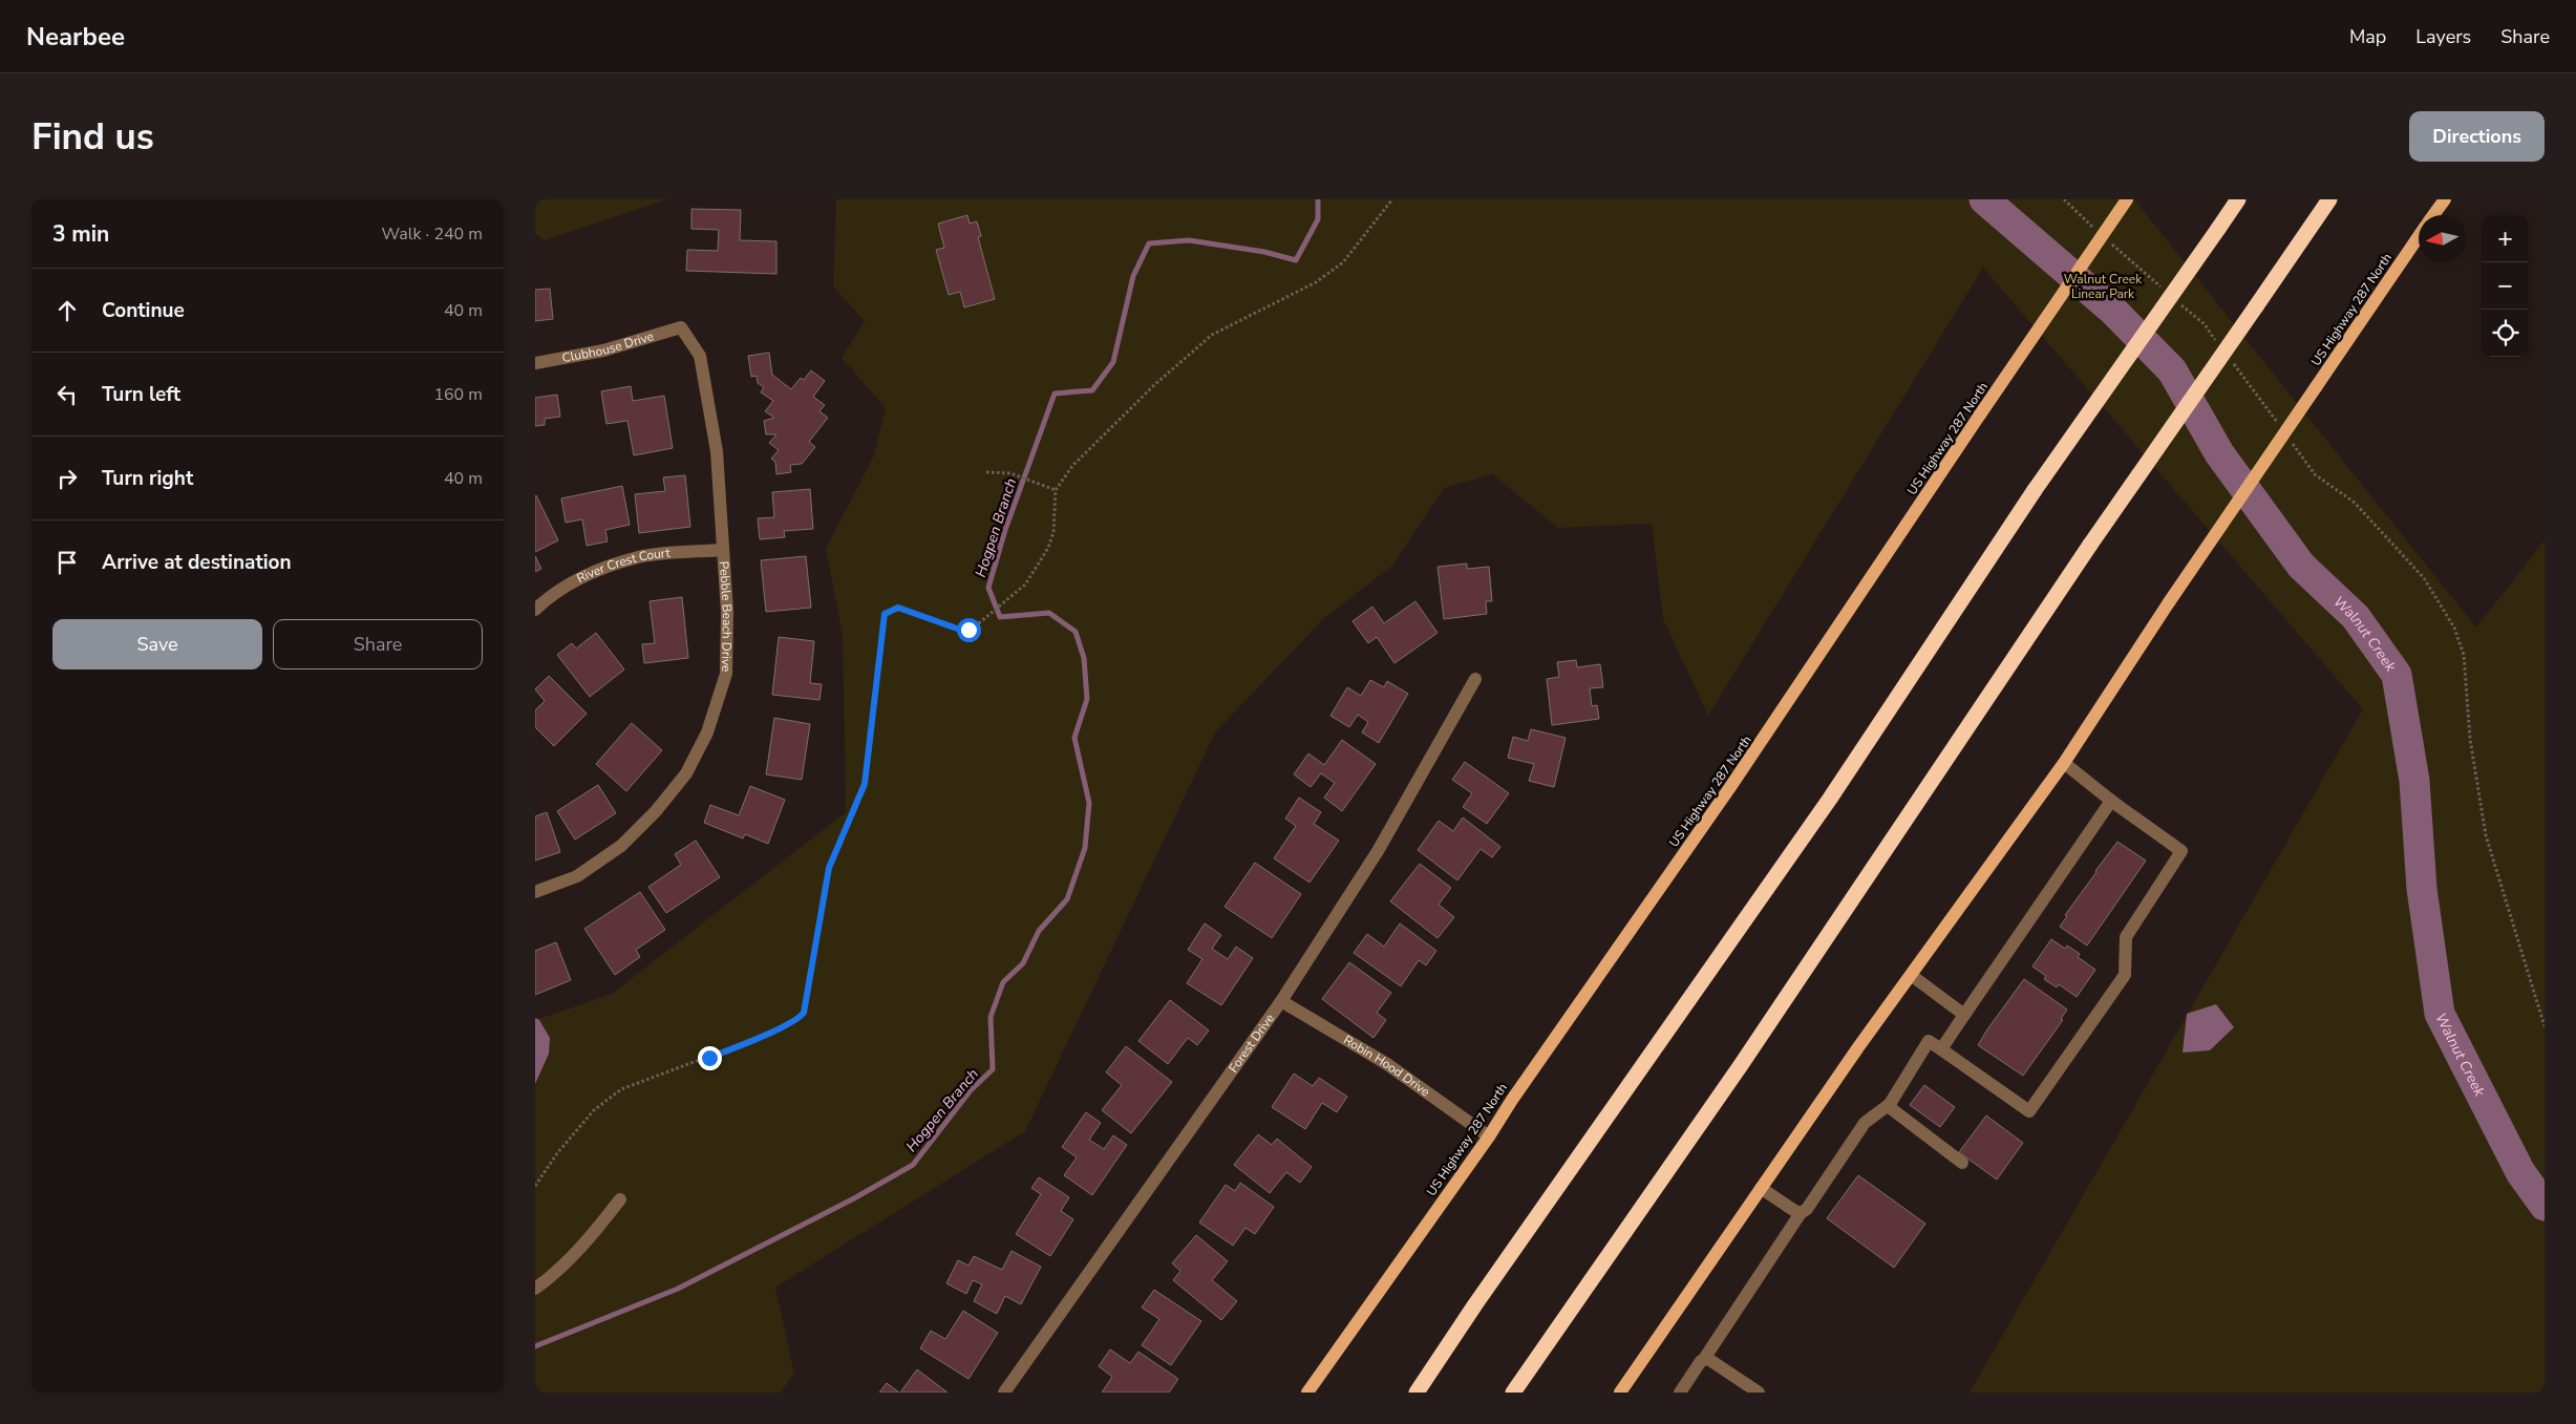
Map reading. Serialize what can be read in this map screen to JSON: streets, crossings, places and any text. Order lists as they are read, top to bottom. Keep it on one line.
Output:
{"streets":{"main road":["US Highway 287 North"],"street":["Clubhouse Drive","River Crest Court","Pebble Beach Drive","Forest Drive","Robin Hood Drive"]},"crossings":[["US Highway 287 North","Robin Hood Drive"],["Clubhouse Drive","Pebble Beach Drive"],["River Crest Court","Pebble Beach Drive"],["Forest Drive","Robin Hood Drive"]],"water":["Hogpen Branch","Walnut Creek"],"parks":["Walnut Creek Linear Park"],"north":"left","page":{"header":"Nearbee","nav":["Map","Layers","Share"],"buttons":["Directions",["Save","Share"]],"title":"Find us","heading":["3 min","Walk · 240 m"],"map_buttons":["+","−"],"list":[["Continue","40 m"],["Turn left","160 m"],["Turn right","40 m"],"Arrive at destination"]}}
